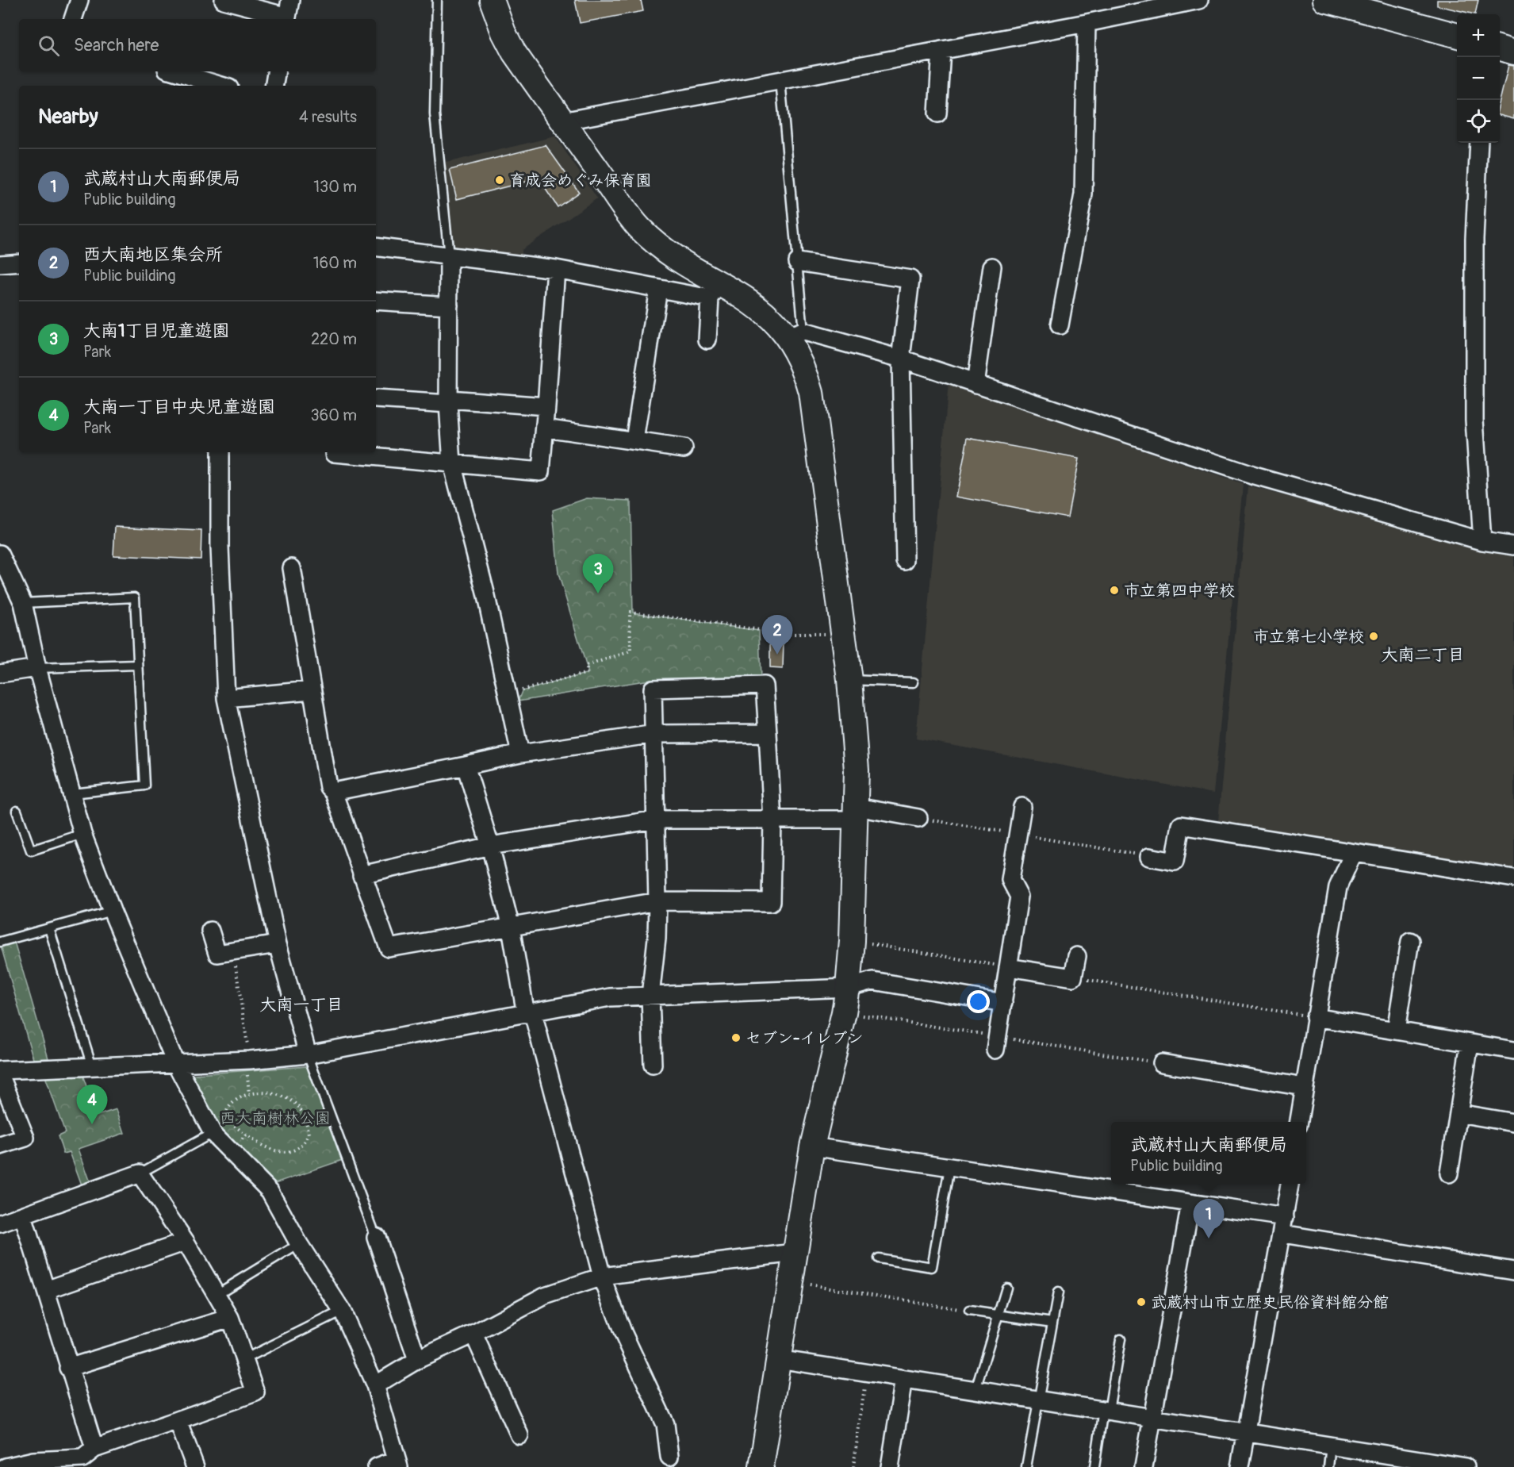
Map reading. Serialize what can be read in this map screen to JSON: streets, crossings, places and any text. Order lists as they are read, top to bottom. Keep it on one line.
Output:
{"districts":["大南二丁目","大南一丁目"],"parks":["西大南樹林公園"],"places":["育成会めぐみ保育園","市立第四中学校","市立第七小学校","セブン-イレブン","武蔵村山市立歴史民俗資料館分館"],"page":{"map_buttons":["+","−"],"search":"Search here","heading":["Nearby","4 results"],"list":[{"mark":"1","name":"武蔵村山大南郵便局","note":"Public building","value":"130 m"},{"mark":"2","name":"西大南地区集会所","note":"Public building","value":"160 m"},{"mark":"3","name":"大南1丁目児童遊園","note":"Park","value":"220 m"},{"mark":"4","name":"大南一丁目中央児童遊園","note":"Park","value":"360 m"}],"pins":["3","2","4","1"],"popup":["武蔵村山大南郵便局","Public building"]}}
